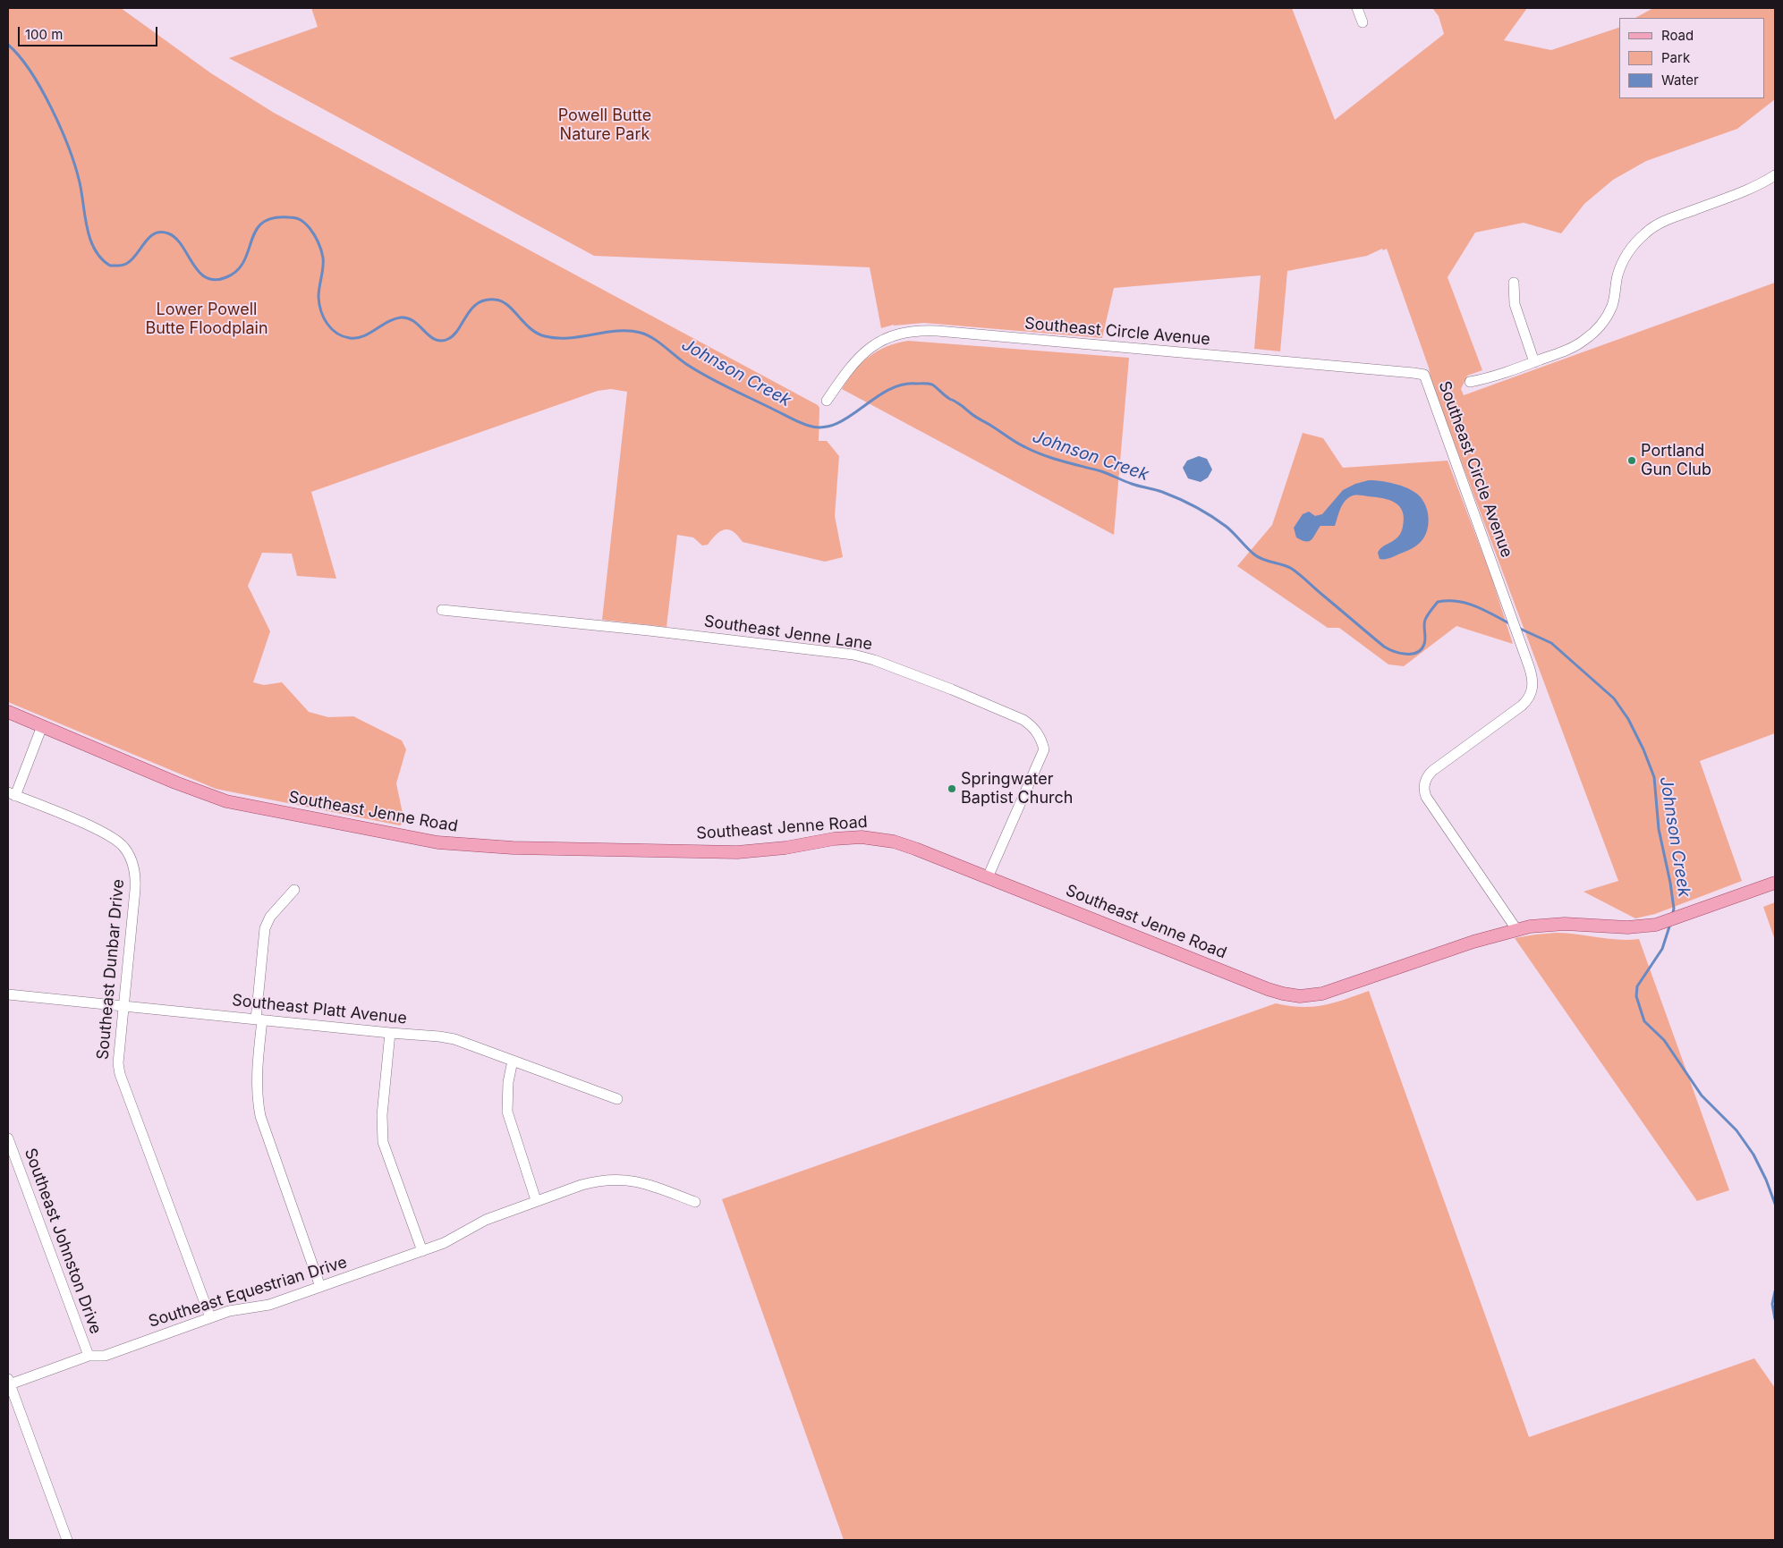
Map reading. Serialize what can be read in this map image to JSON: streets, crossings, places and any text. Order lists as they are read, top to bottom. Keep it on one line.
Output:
{"streets":{"main road":["Southeast Jenne Road"],"street":["Southeast Circle Avenue","Southeast Jenne Lane","Southeast Dunbar Drive","Southeast Platt Avenue","Southeast Johnston Drive","Southeast Equestrian Drive"]},"crossings":[["Southeast Circle Avenue","Southeast Jenne Road"],["Southeast Jenne Lane","Southeast Jenne Road"],["Southeast Dunbar Drive","Southeast Platt Avenue"],["Southeast Dunbar Drive","Southeast Equestrian Drive"],["Southeast Johnston Drive","Southeast Equestrian Drive"]],"water":["Johnson Creek"],"parks":["Powell Butte Nature Park","Lower Powell Butte Floodplain"],"places":["Portland Gun Club","Springwater Baptist Church"],"legend":["Road","Park","Water"],"scale_bar":"100 m"}
